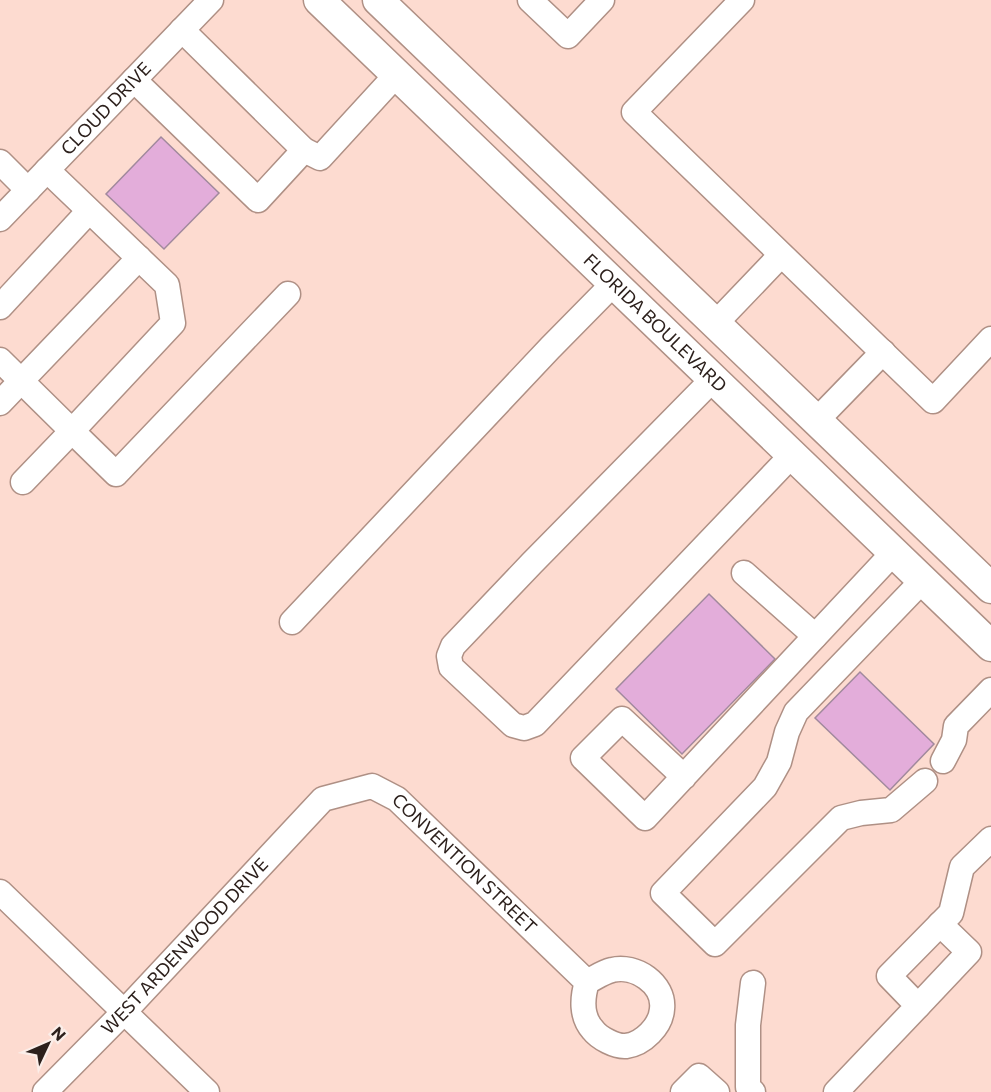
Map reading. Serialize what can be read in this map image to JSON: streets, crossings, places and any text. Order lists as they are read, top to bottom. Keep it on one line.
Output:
{"streets":{"main road":["FLORIDA BOULEVARD"],"street":["CLOUD DRIVE","CONVENTION STREET","WEST ARDENWOOD DRIVE"]},"crossings":[["CONVENTION STREET","WEST ARDENWOOD DRIVE"]],"north":"top right"}
